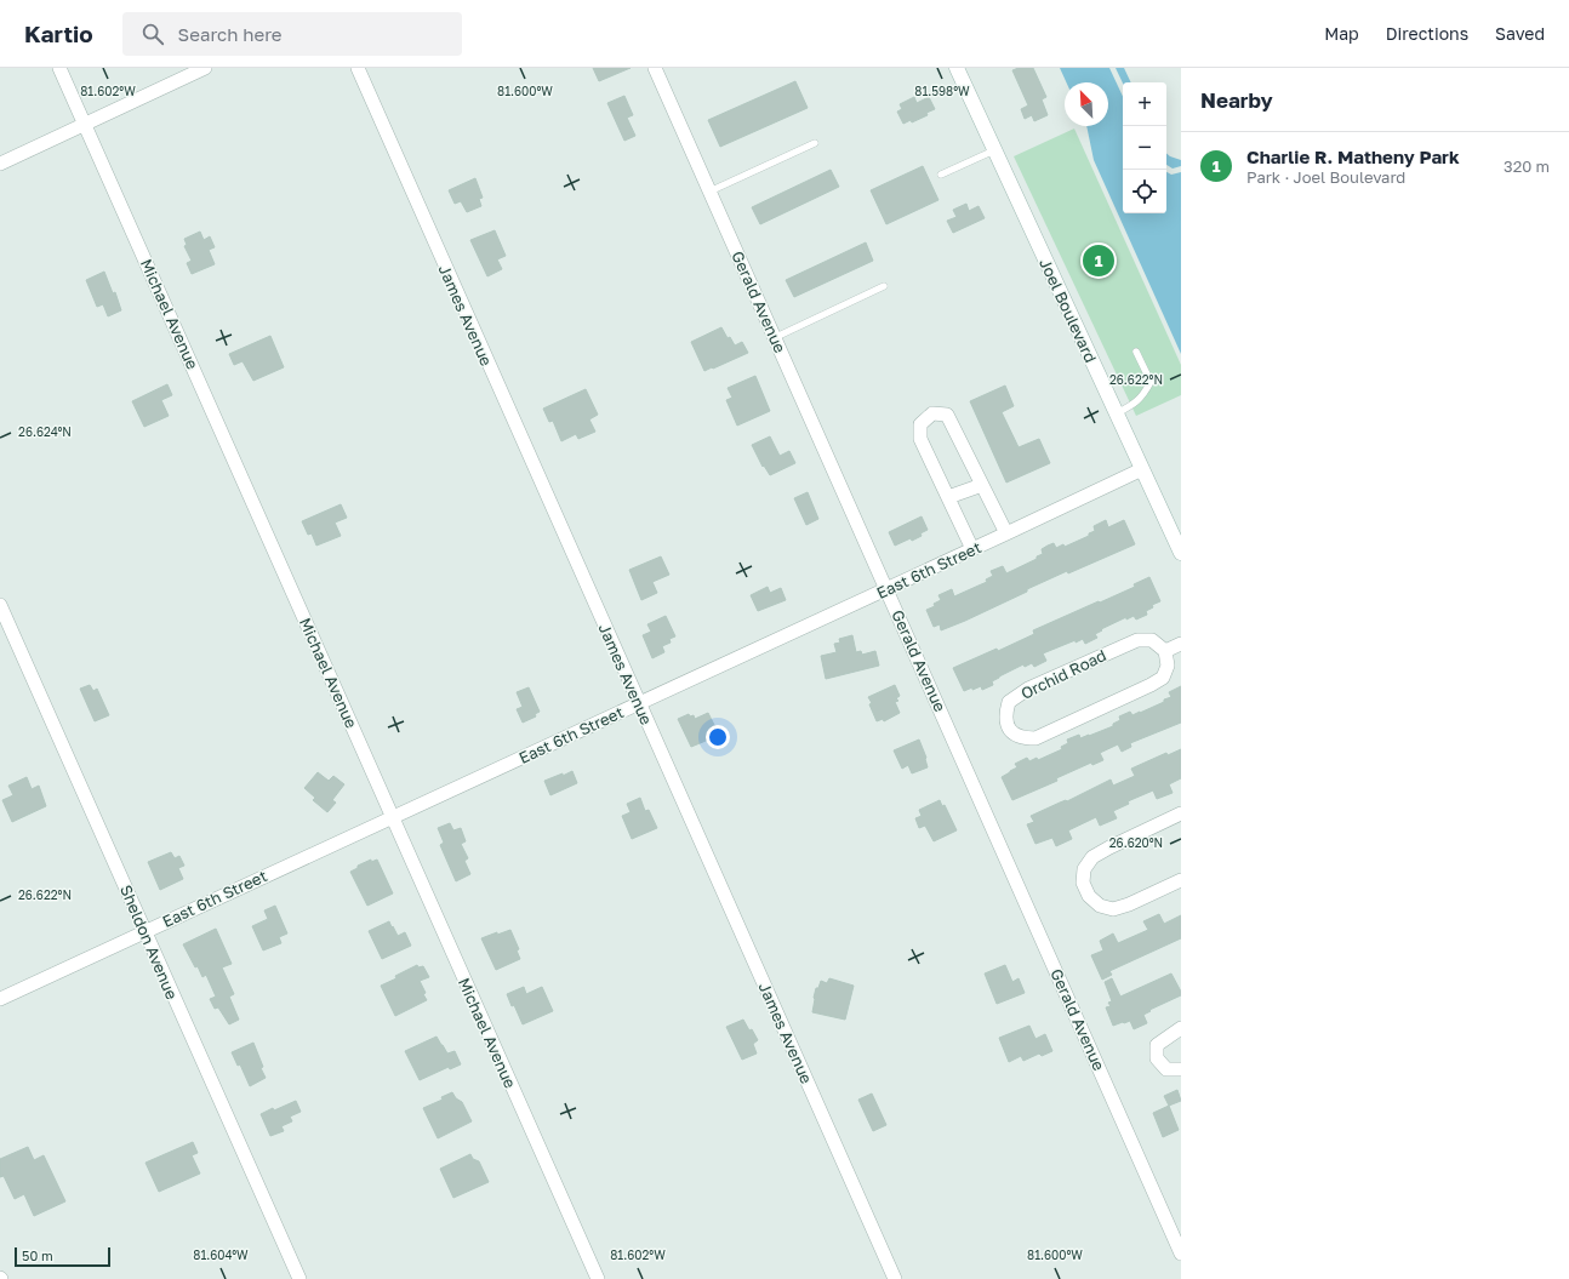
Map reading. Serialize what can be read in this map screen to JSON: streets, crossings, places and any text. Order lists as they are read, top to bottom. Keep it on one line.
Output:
{"streets":{"main road":["Joel Boulevard"],"street":["Gerald Avenue","Michael Avenue","James Avenue","East 6th Street","Orchid Road","Sheldon Avenue"]},"crossings":[["Gerald Avenue","East 6th Street"],["Joel Boulevard","East 6th Street"],["Michael Avenue","East 6th Street"],["James Avenue","East 6th Street"],["East 6th Street","Sheldon Avenue"]],"scale_bar":"50 m","north":"top left","page":{"header":"Kartio","search":"Search here","nav":["Map","Directions","Saved"],"heading":"Nearby","map_buttons":["+","−"],"list":[{"mark":"1","name":"Charlie R. Matheny Park","note":"Park · Joel Boulevard","value":"320 m"}],"pins":"1","scale":"50 m"},"coordinates":["81.602°W","81.600°W","81.598°W","26.622°N","26.624°N","26.620°N","81.604°W"]}
